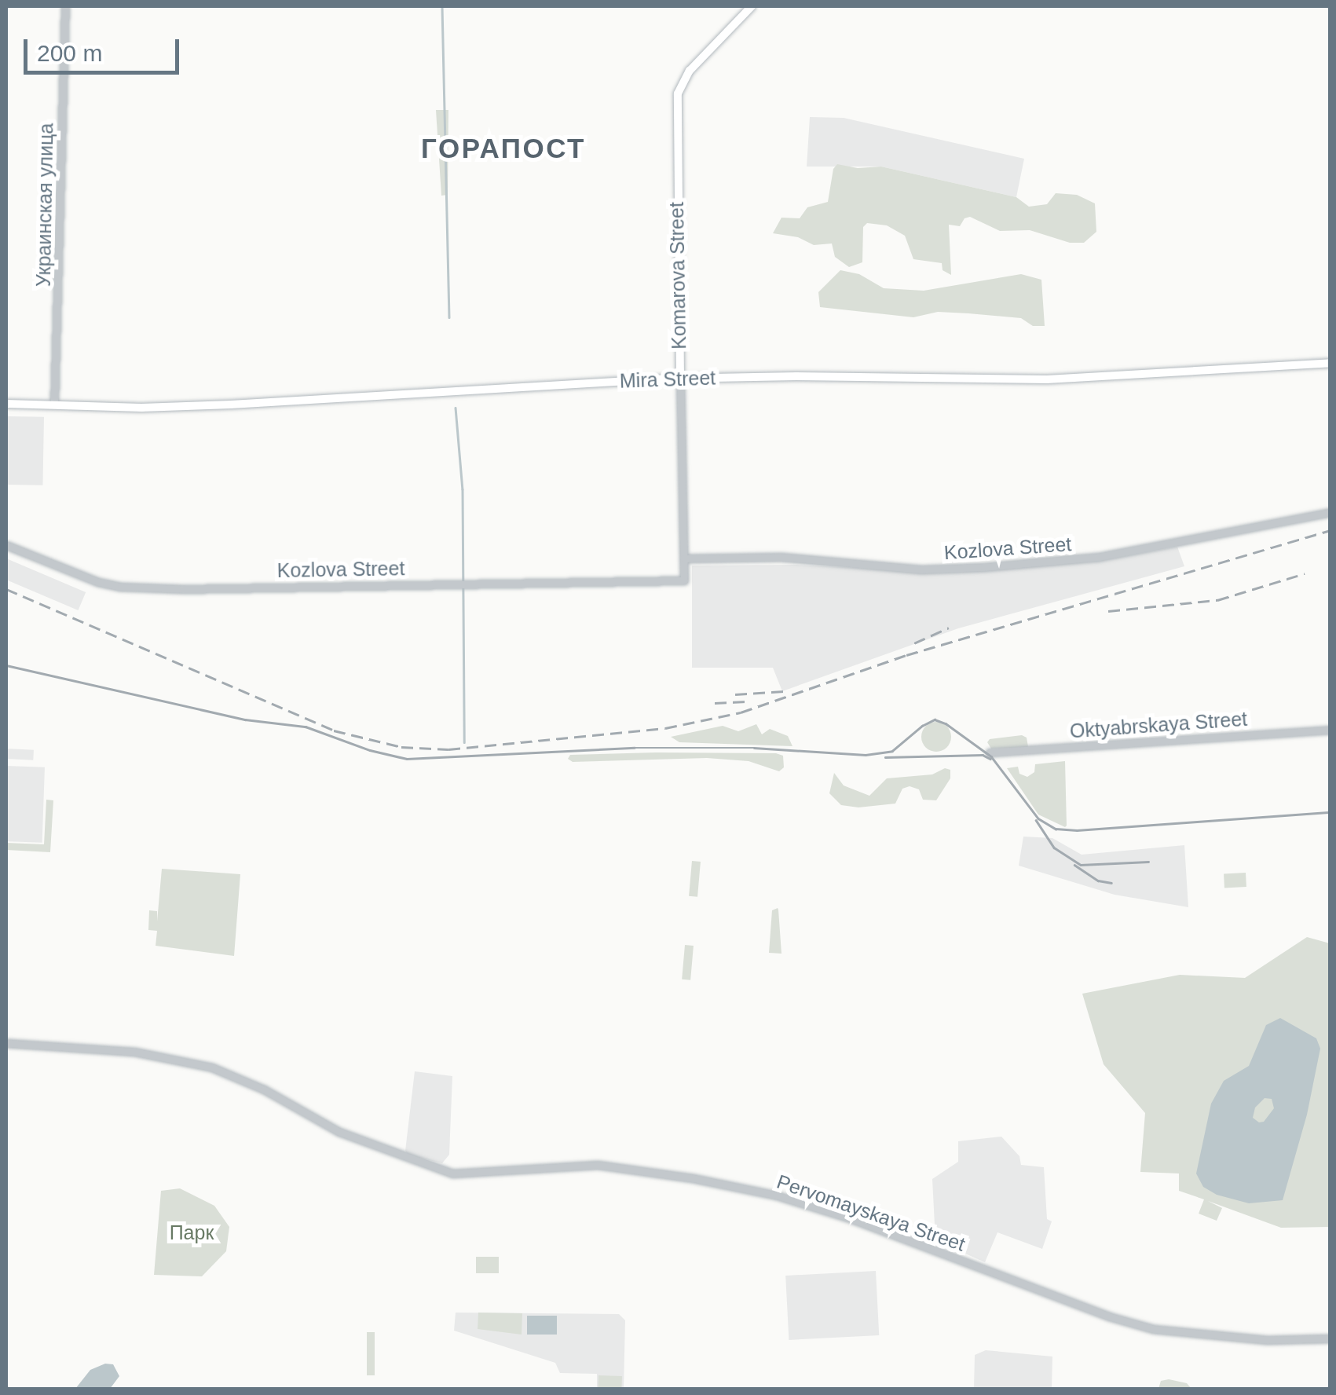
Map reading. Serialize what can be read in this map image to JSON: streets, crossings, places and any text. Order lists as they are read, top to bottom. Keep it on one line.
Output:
{"streets":{"main road":["Komarova Street","Mira Street"],"street":["Украинская улица","Kozlova Street","Oktyabrskaya Street","Pervomayskaya Street"]},"crossings":[["Украинская улица","Mira Street"],["Komarova Street","Mira Street"],["Komarova Street","Kozlova Street"]],"districts":["ГОРАПОСТ"],"parks":["Парк"],"scale_bar":"200 m"}
